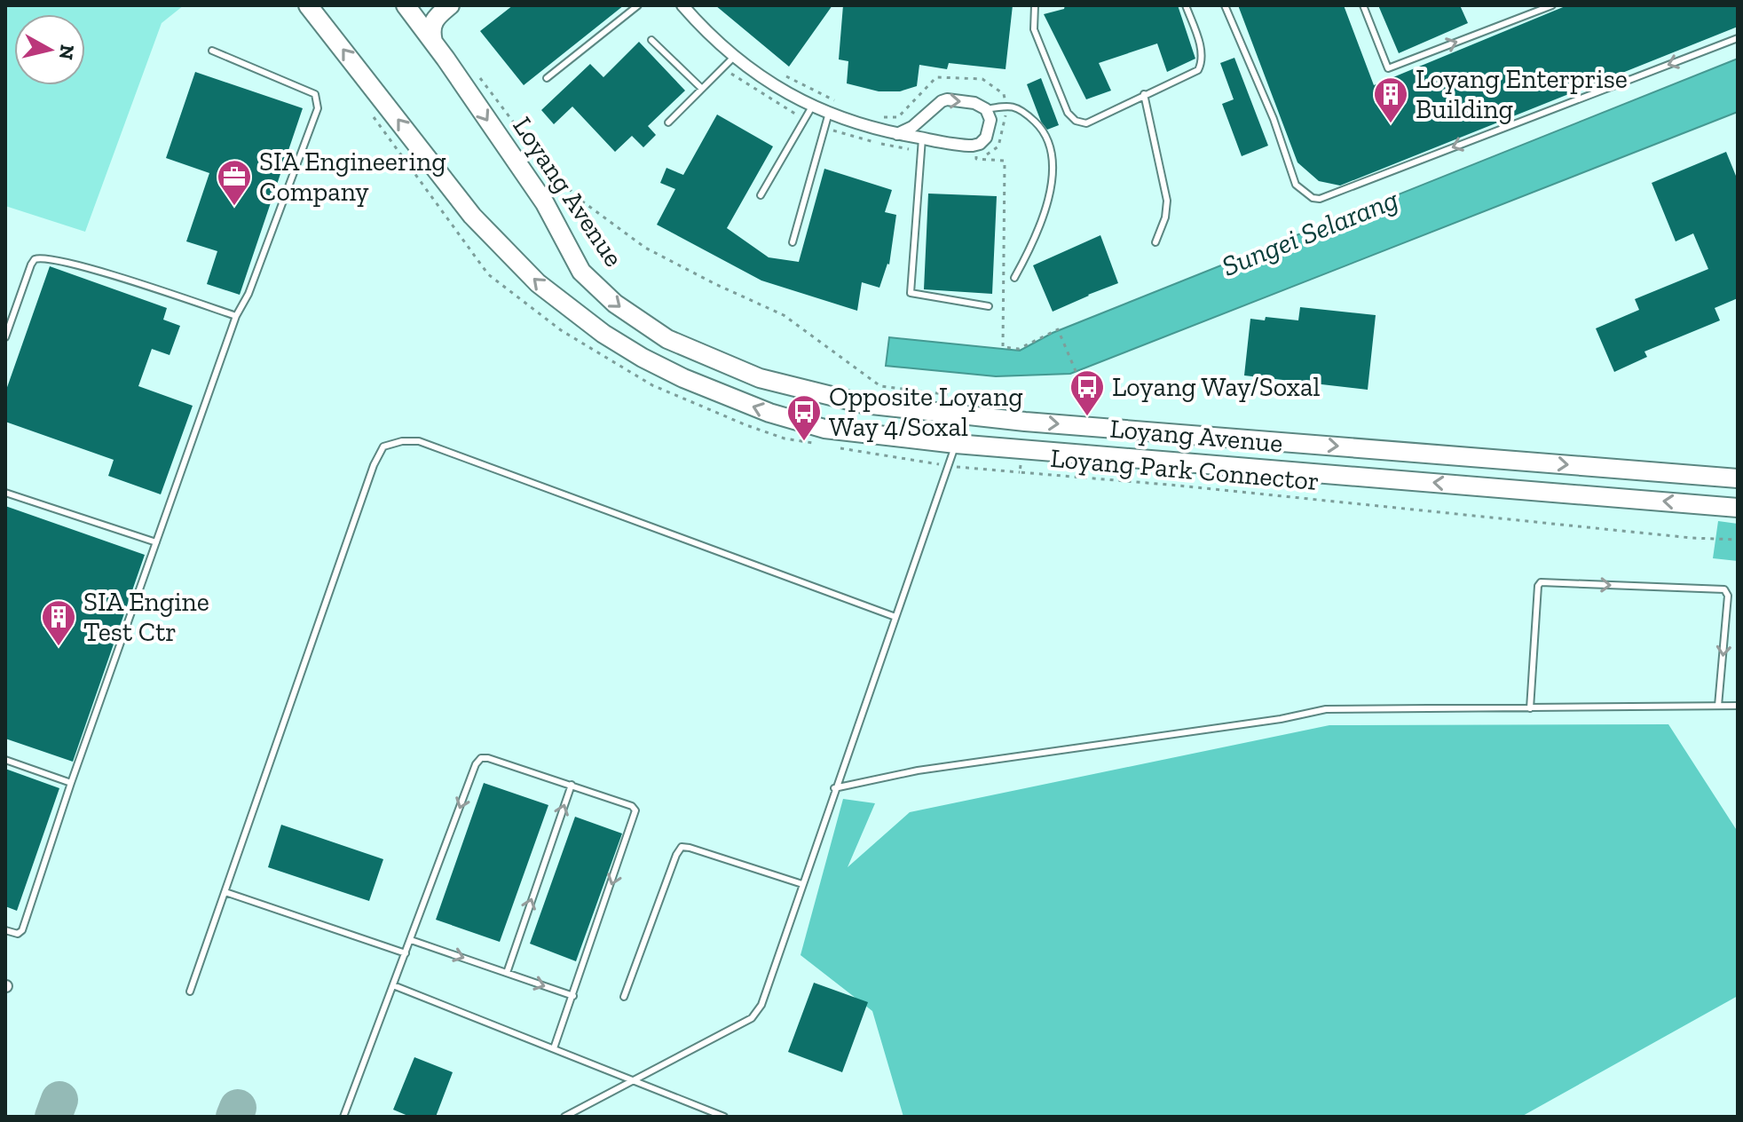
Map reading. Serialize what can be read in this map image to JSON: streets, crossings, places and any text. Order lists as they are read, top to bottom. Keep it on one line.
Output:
{"streets":{"main road":["Loyang Avenue"],"path":["Loyang Park Connector"]},"crossings":[["Loyang Avenue","Loyang Park Connector"]],"water":["Sungei Selarang"],"places":{"building":["Loyang Enterprise Building","SIA Engine Test Ctr"],"office":["SIA Engineering Company"],"bus stop":["Loyang Way/Soxal","Opposite Loyang Way 4/Soxal"]},"north":"right"}
